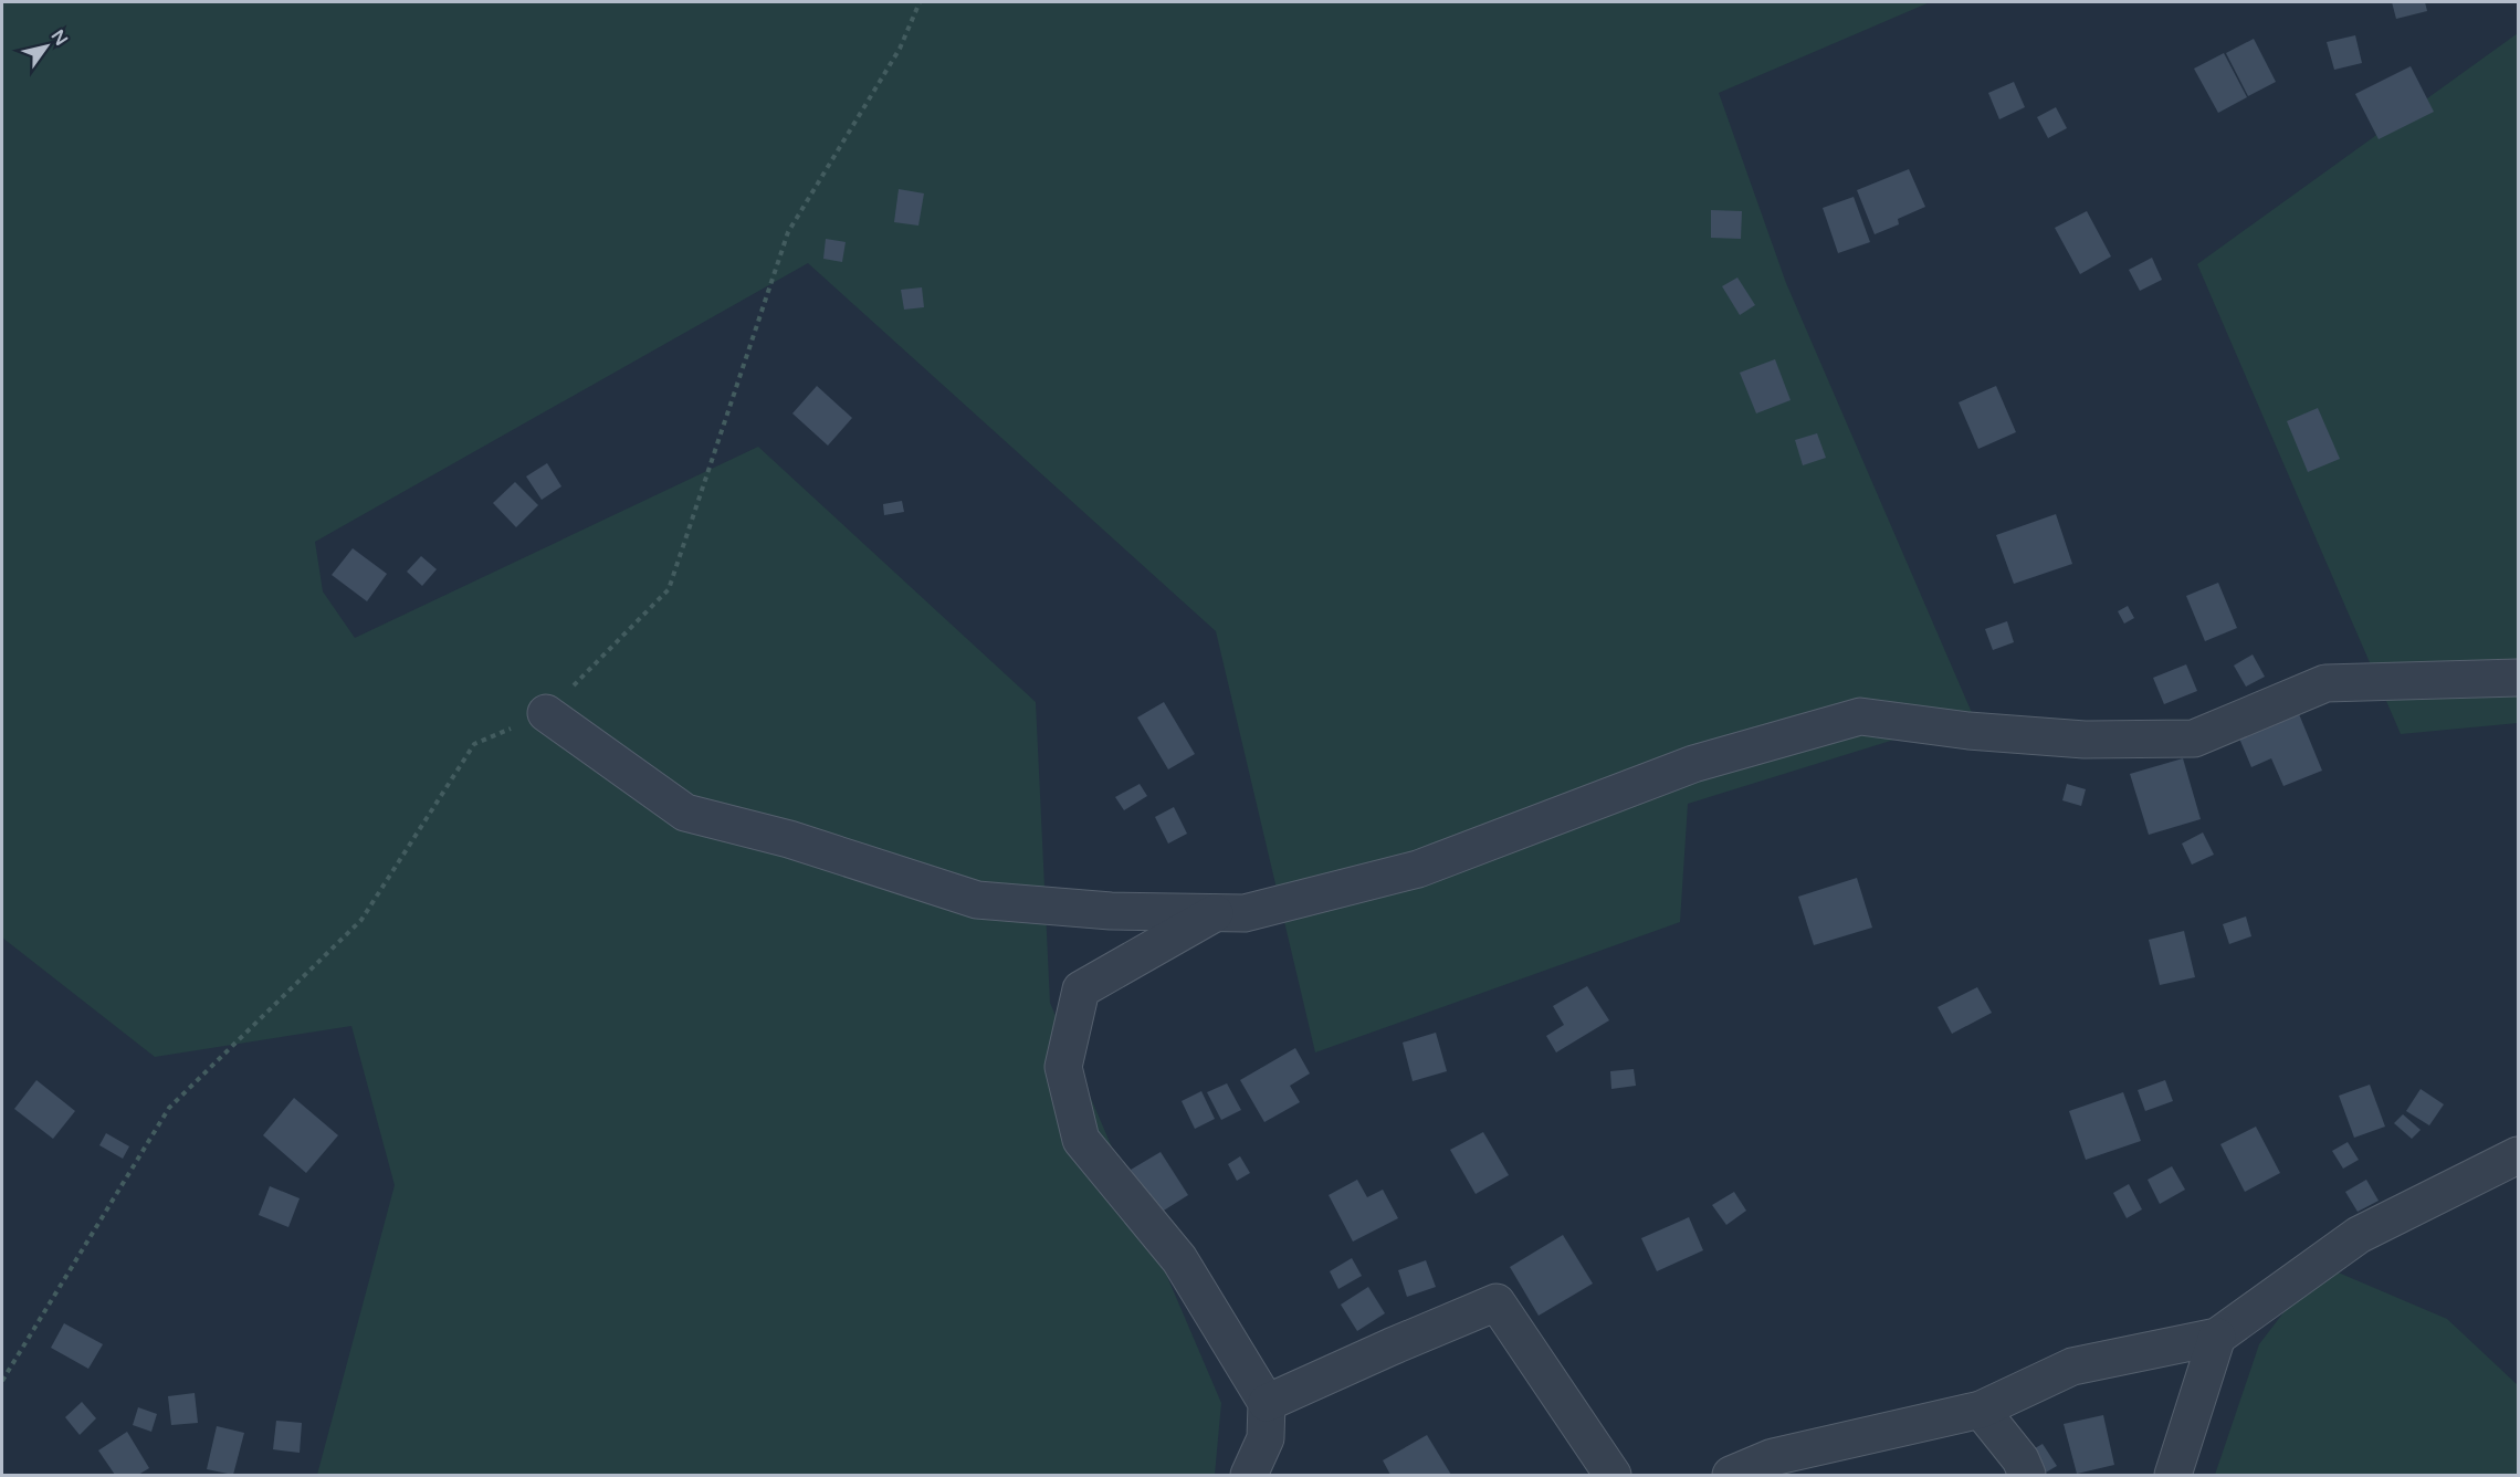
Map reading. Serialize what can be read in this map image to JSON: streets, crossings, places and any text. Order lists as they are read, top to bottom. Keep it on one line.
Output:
{"north":"top right"}
